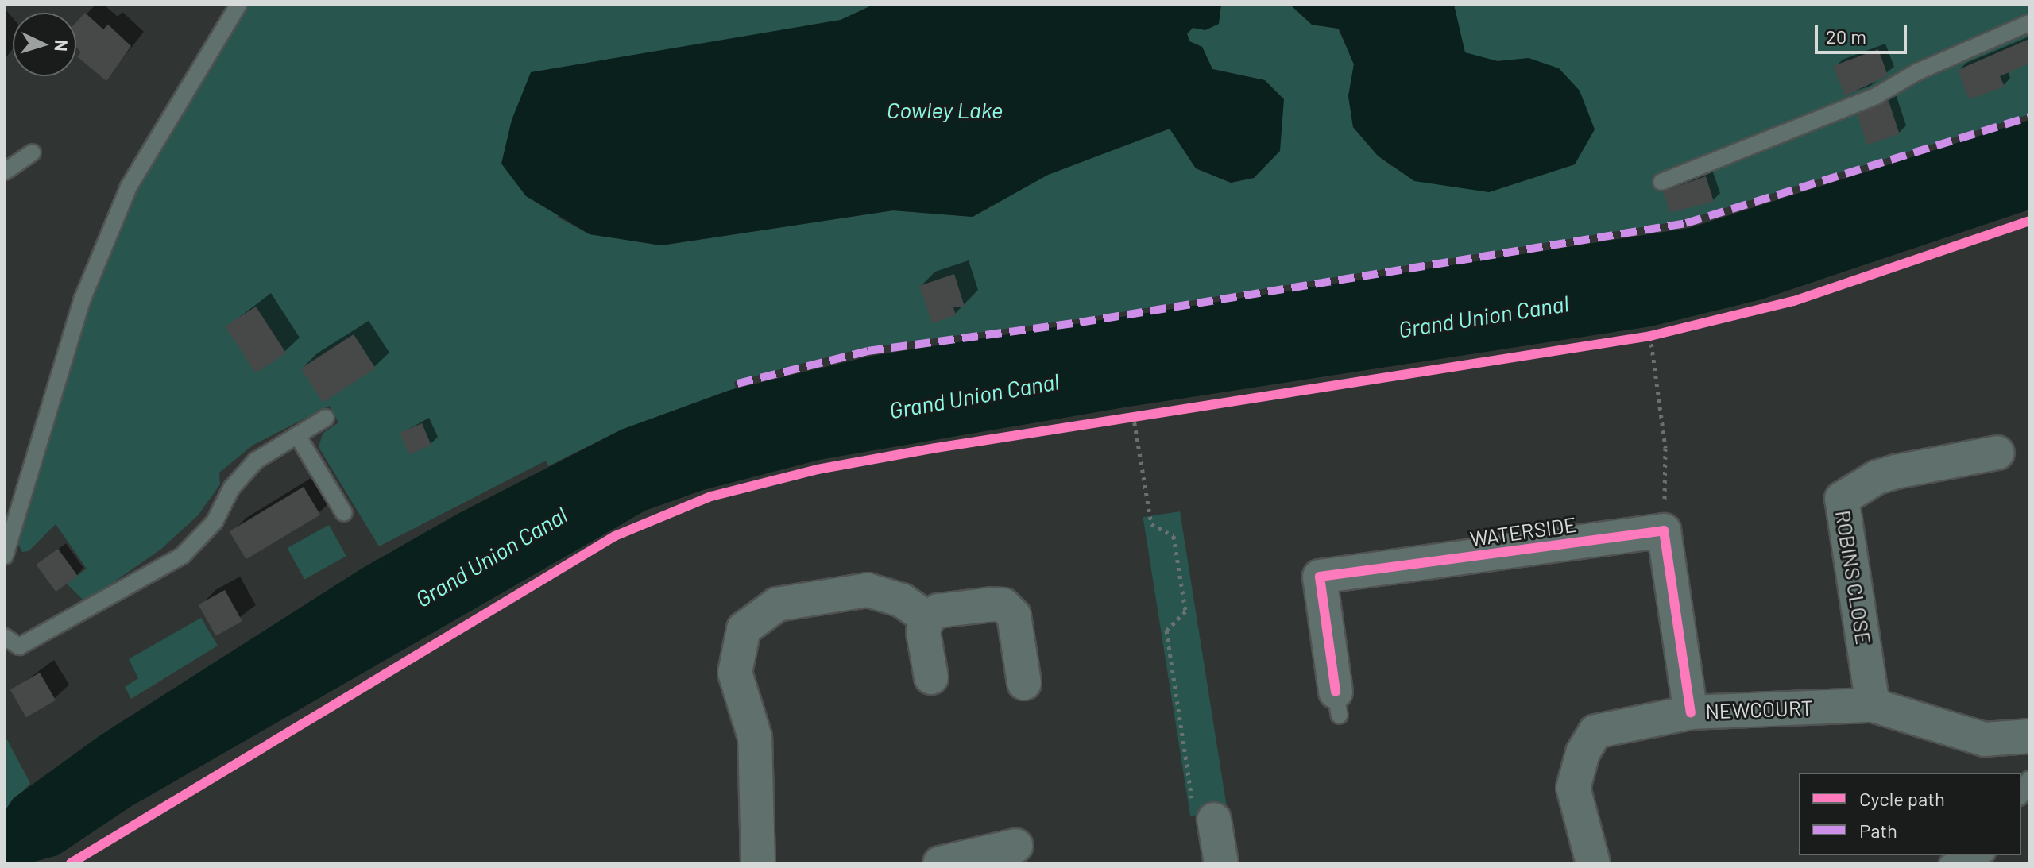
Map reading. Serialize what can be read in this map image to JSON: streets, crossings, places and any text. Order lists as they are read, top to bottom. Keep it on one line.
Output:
{"streets":{"street":["WATERSIDE","ROBINS CLOSE","NEWCOURT"]},"crossings":[["ROBINS CLOSE","NEWCOURT"]],"water":["Cowley Lake","Grand Union Canal"],"legend":["Cycle path","Path"],"scale_bar":"20 m","north":"right"}
